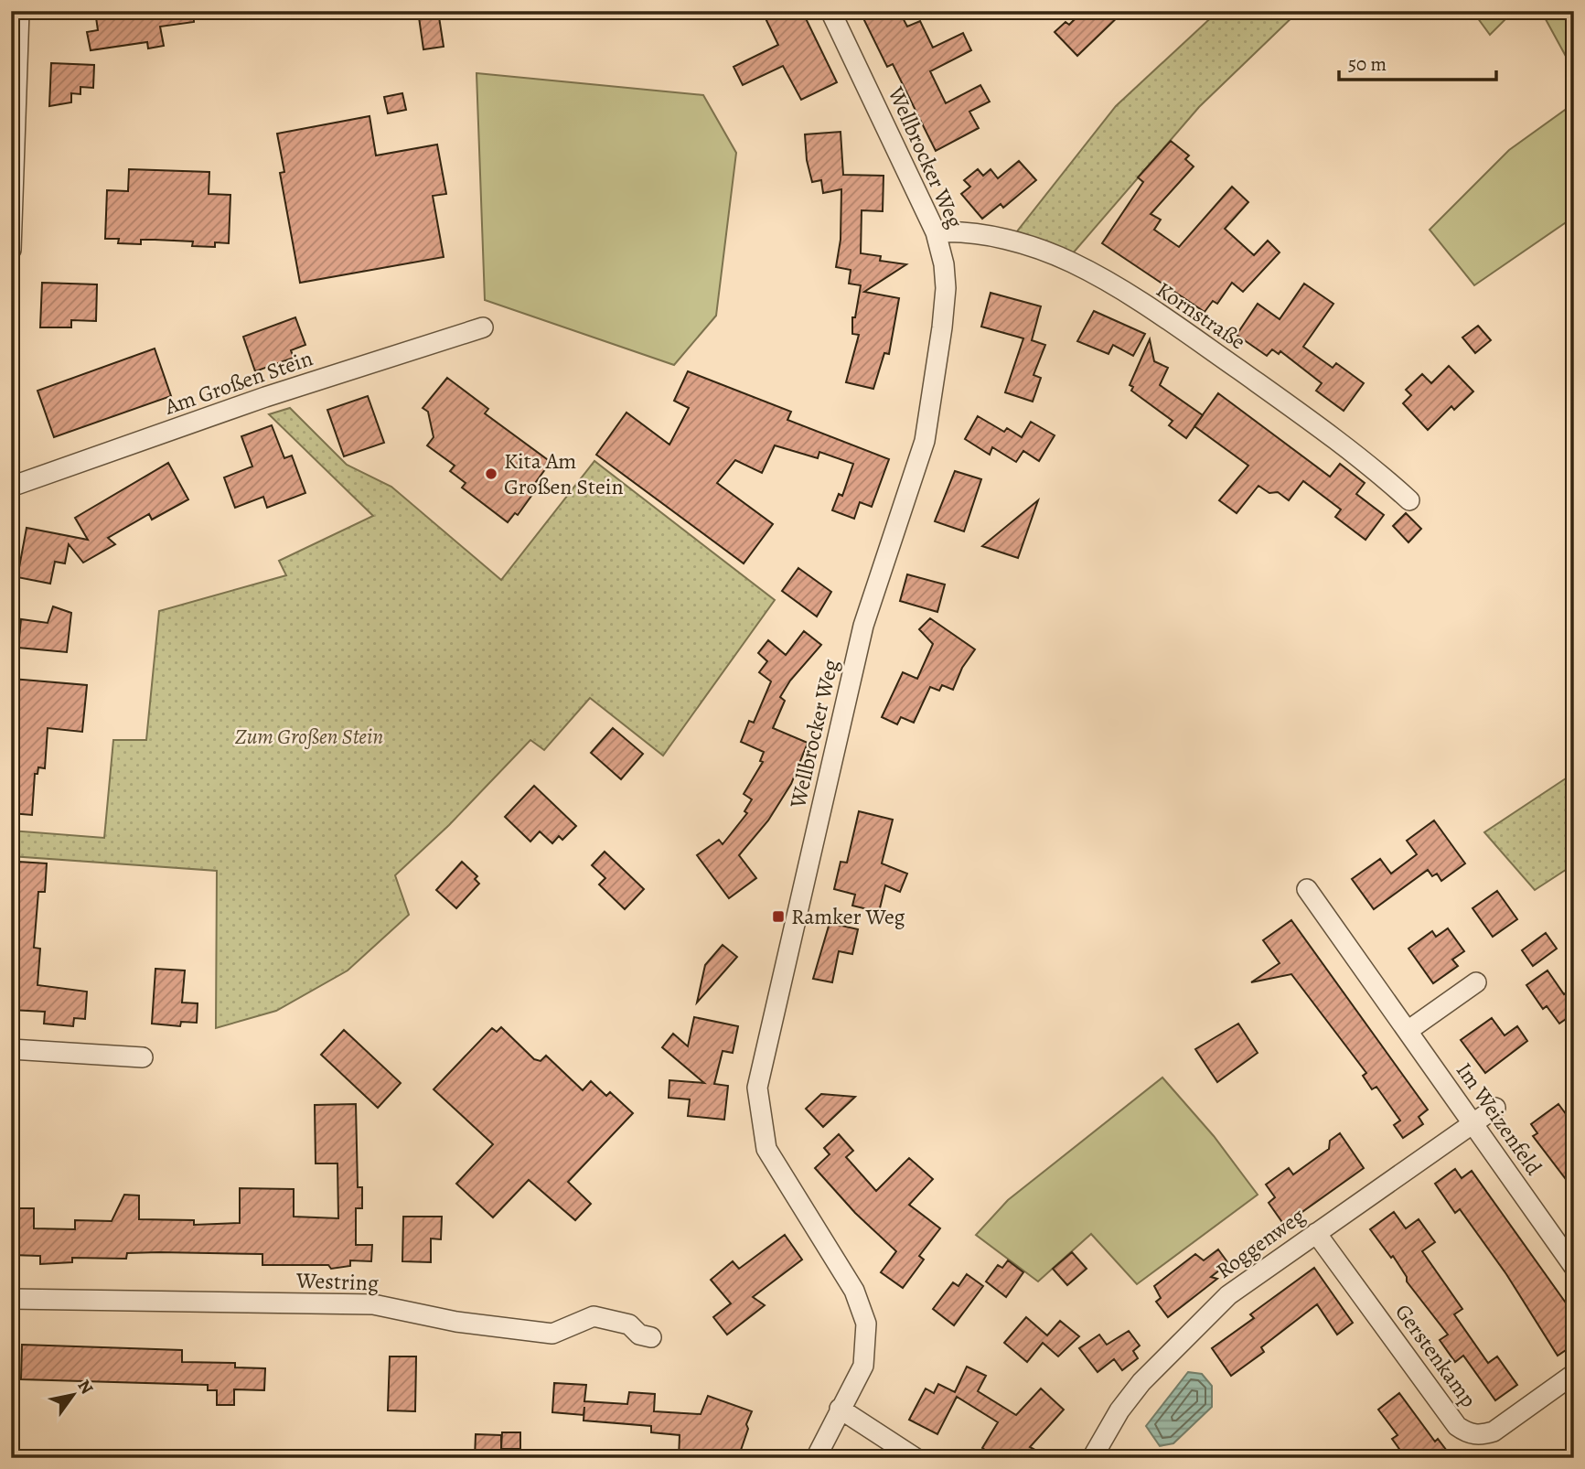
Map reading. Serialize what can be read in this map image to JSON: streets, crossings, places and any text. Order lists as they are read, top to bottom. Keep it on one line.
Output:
{"streets":{"street":["Wellbrocker Weg","Kornstraße","Am Großen Stein","Im Weizenfeld","Roggenweg","Westring","Gerstenkamp"]},"crossings":[["Wellbrocker Weg","Kornstraße"],["Im Weizenfeld","Roggenweg"],["Roggenweg","Gerstenkamp"]],"parks":["Zum Großen Stein"],"places":{"other":["Kita Am Großen Stein"],"transit":["Ramker Weg"]},"scale_bar":"50 m","north":"top right"}
